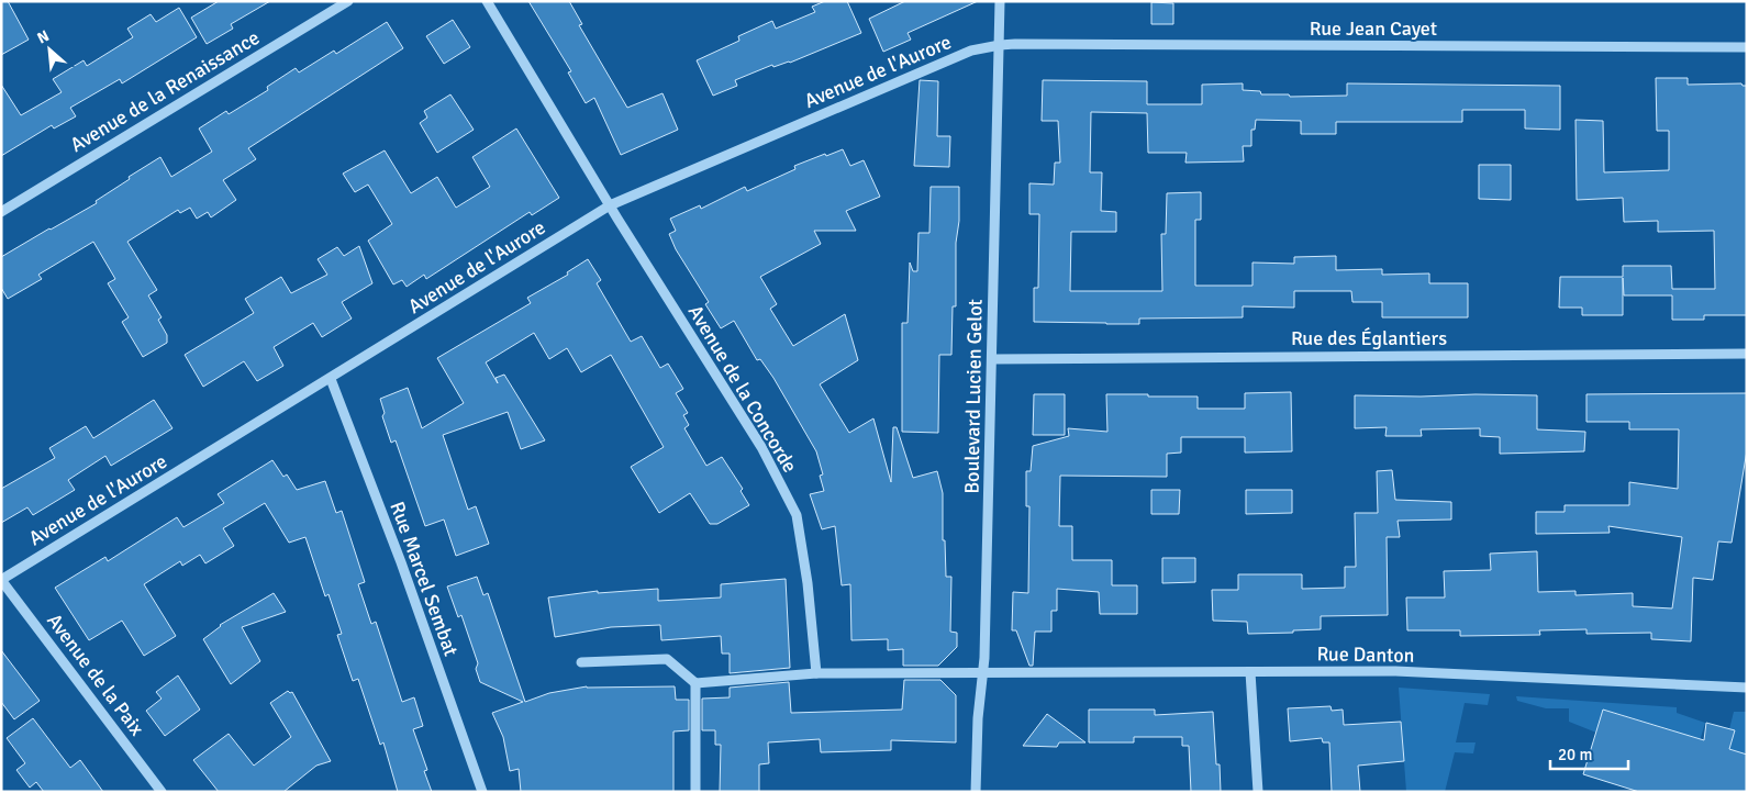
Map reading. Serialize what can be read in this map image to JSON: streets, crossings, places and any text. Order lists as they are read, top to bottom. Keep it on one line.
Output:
{"streets":{"street":["Rue Jean Cayet","Avenue de l'Aurore","Avenue de la Renaissance","Rue des Églantiers","Avenue de la Concorde","Boulevard Lucien Gelot","Rue Marcel Sembat","Rue Danton","Avenue de la Paix"]},"crossings":[["Rue Jean Cayet","Avenue de l'Aurore"],["Rue Jean Cayet","Boulevard Lucien Gelot"],["Avenue de l'Aurore","Avenue de la Concorde"],["Avenue de l'Aurore","Boulevard Lucien Gelot"],["Avenue de l'Aurore","Rue Marcel Sembat"],["Avenue de l'Aurore","Avenue de la Paix"],["Rue des Églantiers","Boulevard Lucien Gelot"],["Boulevard Lucien Gelot","Rue Danton"]],"scale_bar":"20 m","north":"top left"}
